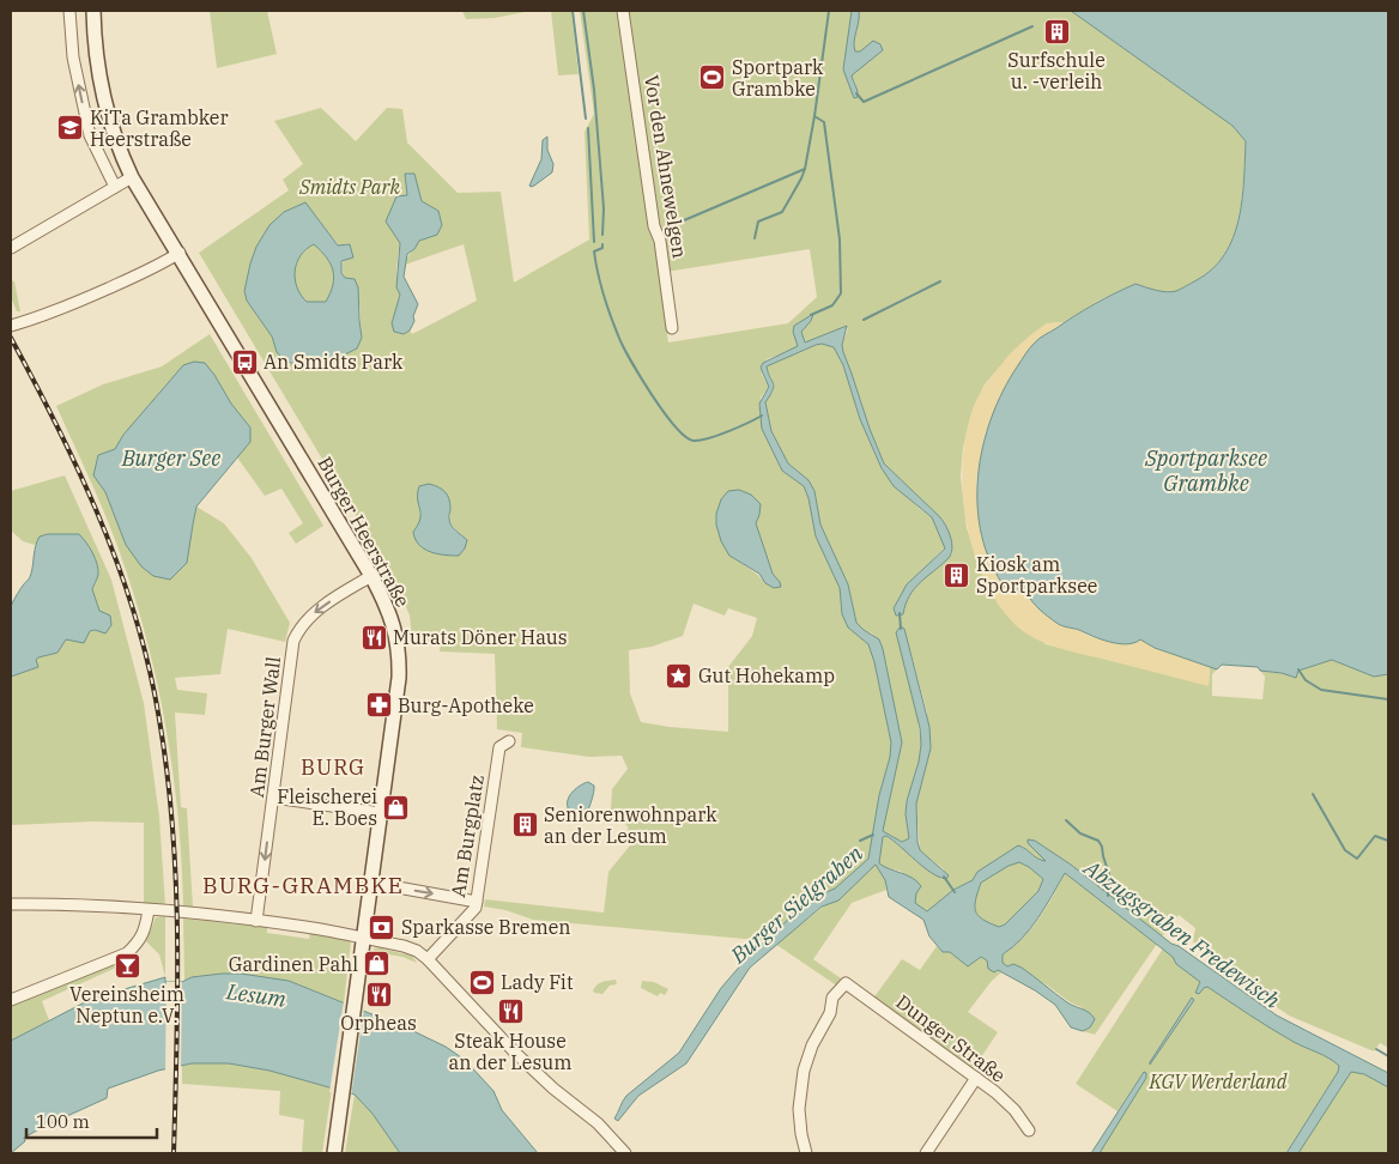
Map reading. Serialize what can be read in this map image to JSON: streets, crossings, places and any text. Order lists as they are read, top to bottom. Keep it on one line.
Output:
{"streets":{"main road":["Burger Heerstraße"],"street":["Vor den Ahnewelgen","Am Burger Wall","Am Burgplatz","Dunger Straße"]},"crossings":[["Burger Heerstraße","Am Burger Wall"]],"one_way":["Am Burger Wall"],"districts":["BURG","BURG-GRAMBKE"],"water":["Burger See","Sportparksee Grambke","Burger Sielgraben","Abzugsgraben Fredewisch","Lesum"],"parks":["Smidts Park","KGV Werderland"],"places":{"building":["Surfschule u. -verleih","Kiosk am Sportparksee","Seniorenwohnpark an der Lesum"],"sports":["Sportpark Grambke","Lady Fit"],"school or university":["KiTa Grambker Heerstraße"],"bus stop":["An Smidts Park"],"restaurant":["Murats Döner Haus","Orpheas","Steak House an der Lesum"],"place":["Gut Hohekamp"],"pharmacy":["Burg-Apotheke"],"shop":["Fleischerei E. Boes","Gardinen Pahl"],"bank":["Sparkasse Bremen"],"bar":["Vereinsheim Neptun e.V."]},"scale_bar":"100 m"}
